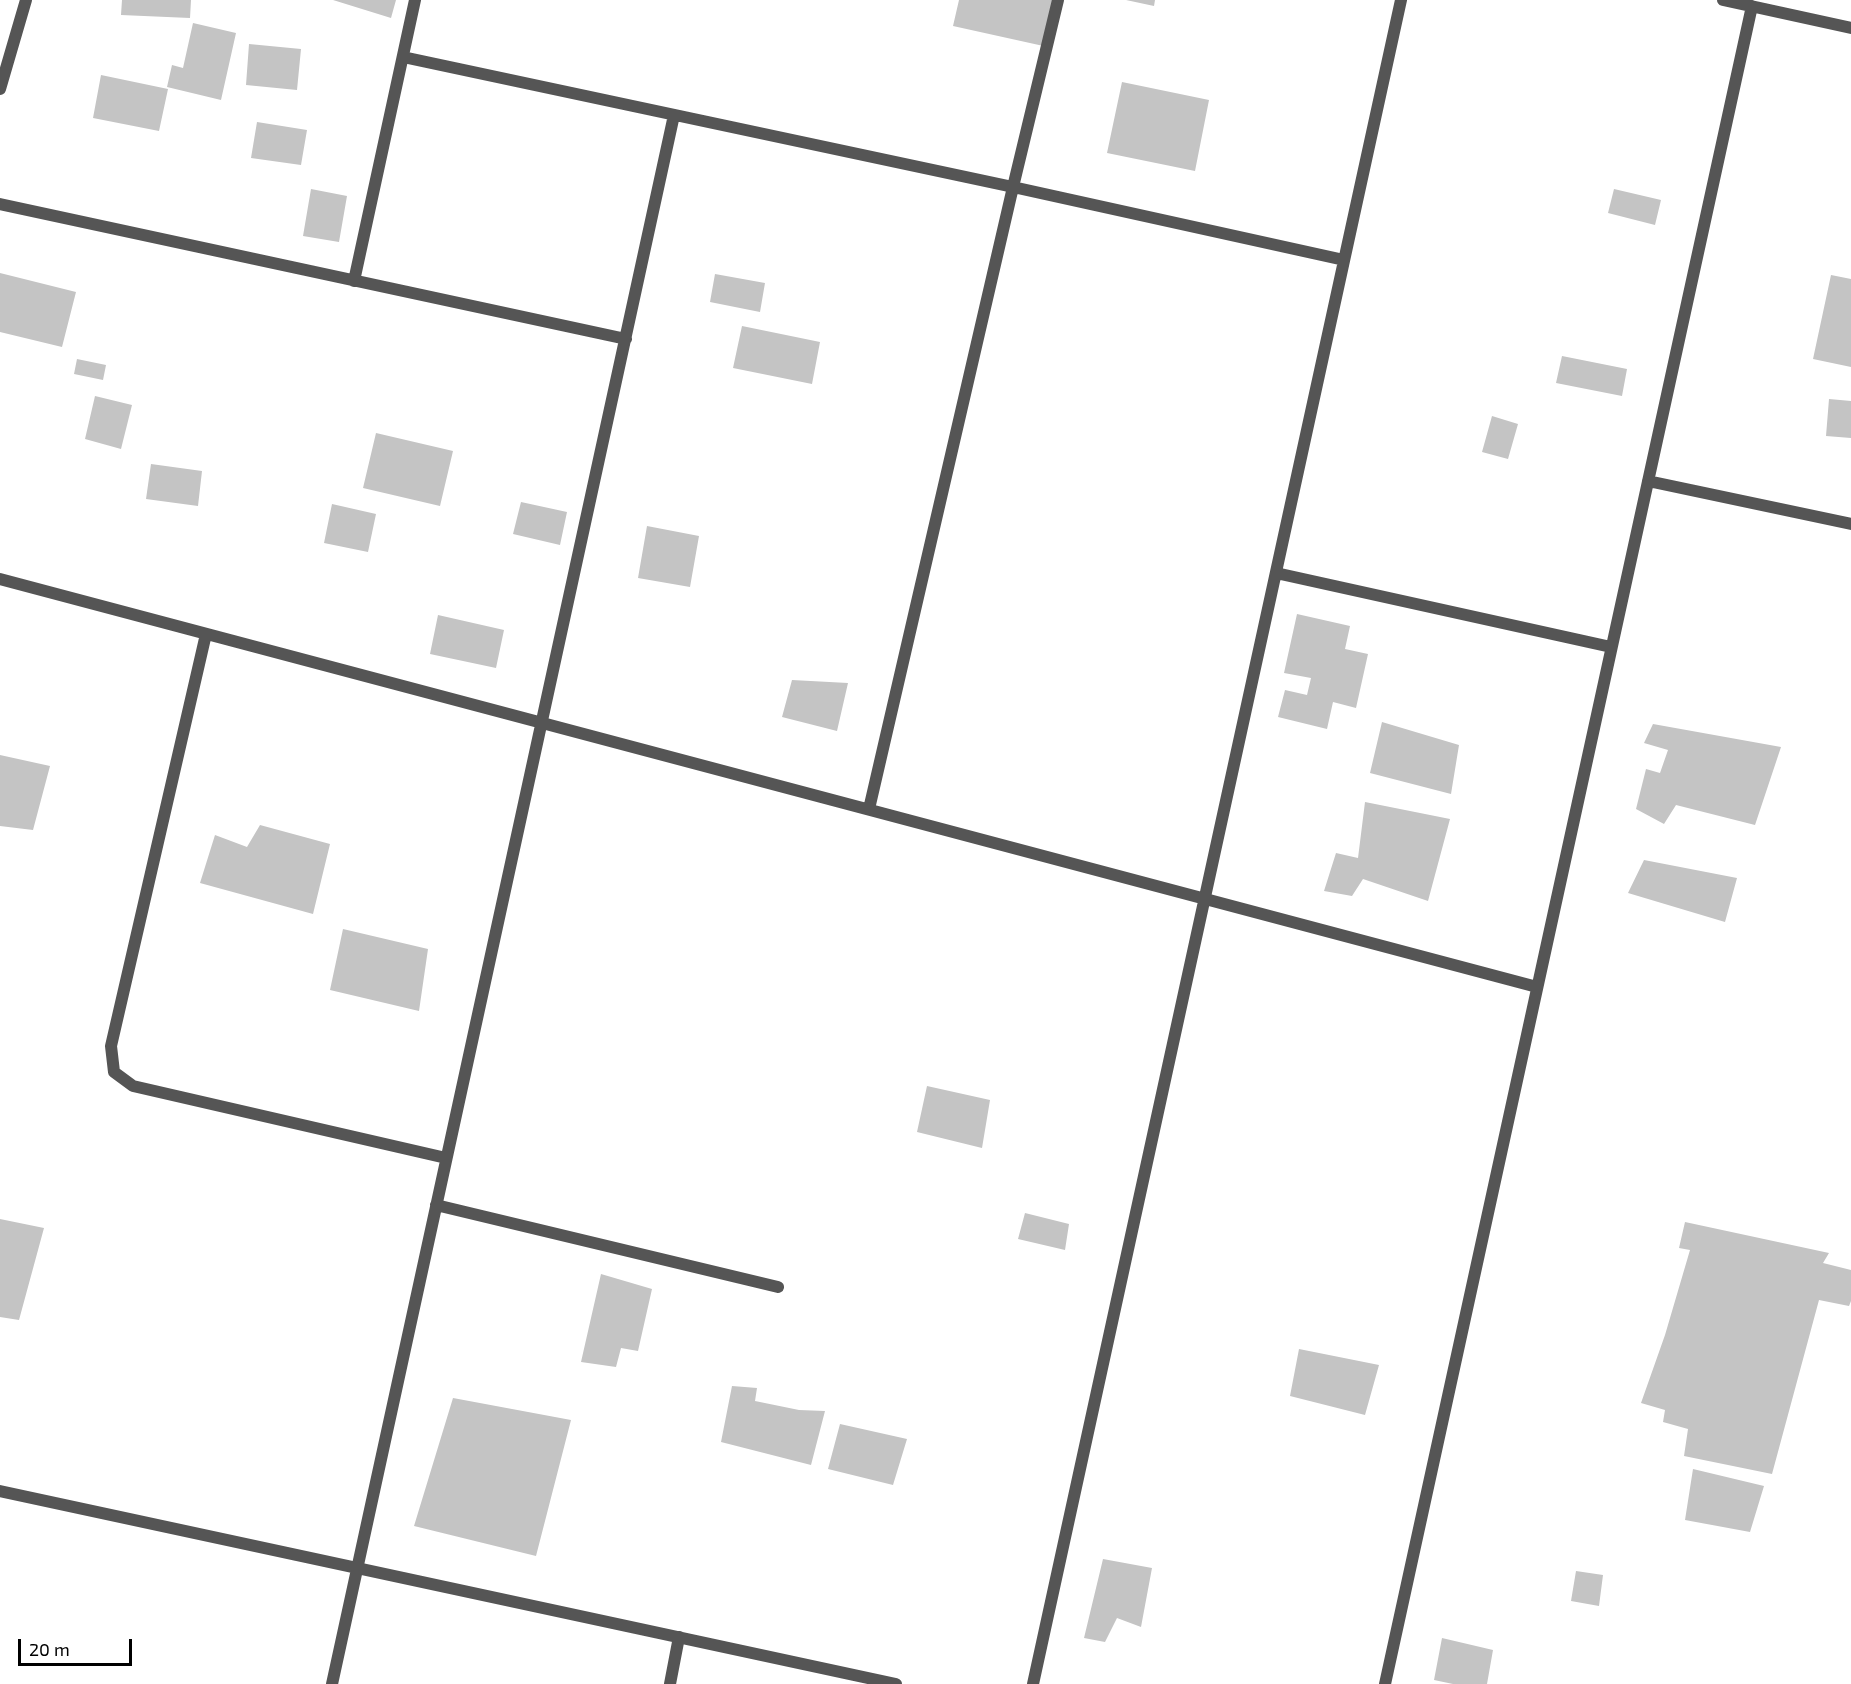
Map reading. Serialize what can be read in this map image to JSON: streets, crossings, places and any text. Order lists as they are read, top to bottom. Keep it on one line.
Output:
{"scale_bar":"20 m"}
